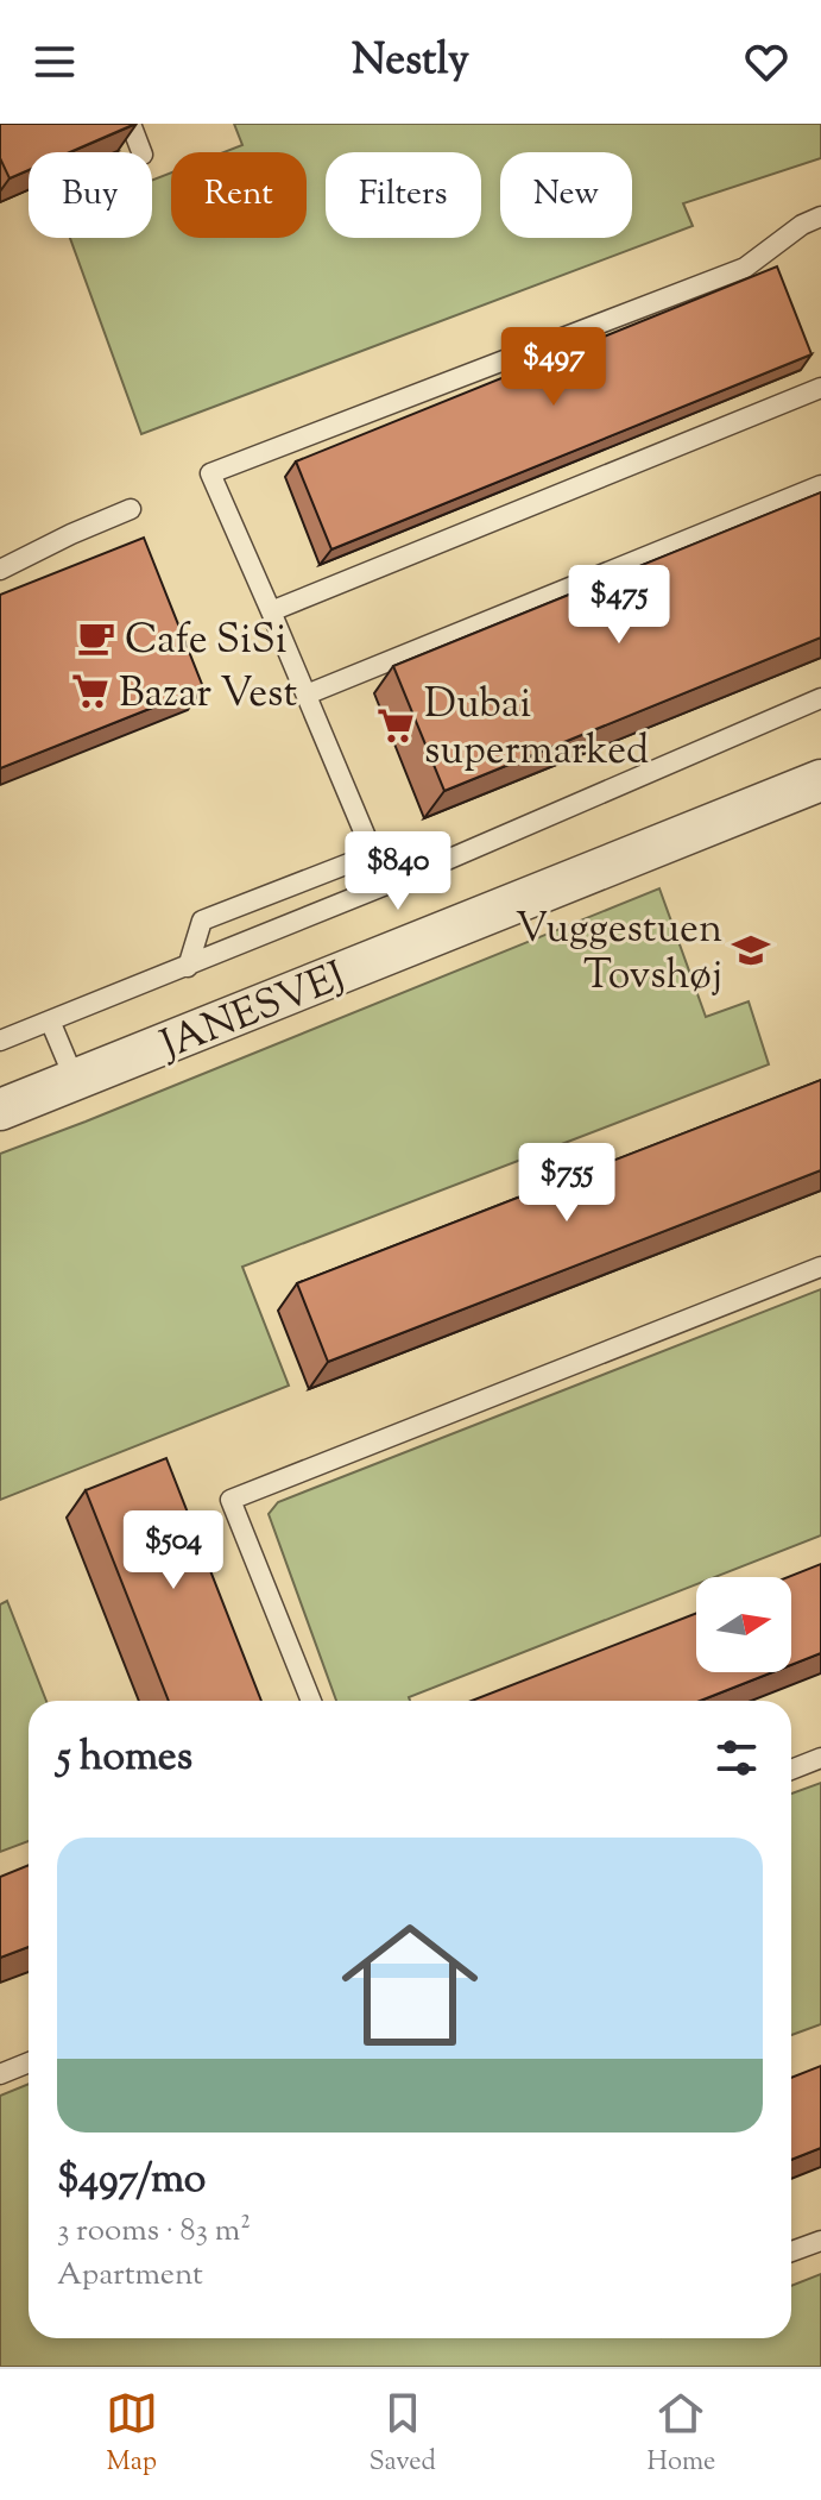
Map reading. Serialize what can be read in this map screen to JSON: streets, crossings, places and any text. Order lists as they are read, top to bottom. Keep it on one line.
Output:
{"streets":{"street":["JANESVEJ"]},"places":{"cafe":["Cafe SiSi"],"supermarket":["Bazar Vest","Dubai supermarked"],"school or university":["Vuggestuen Tovshøj"]},"north":"right","page":{"header":"Nestly","chip":["Buy","Rent","Filters","New"],"price":["$497","$475","$840","$755","$504"],"heading":"5 homes","list":[{"name":"$497/mo","note":"3 rooms · 83 m² · Apartment"}],"tabs":["Map","Saved","Home"]}}
